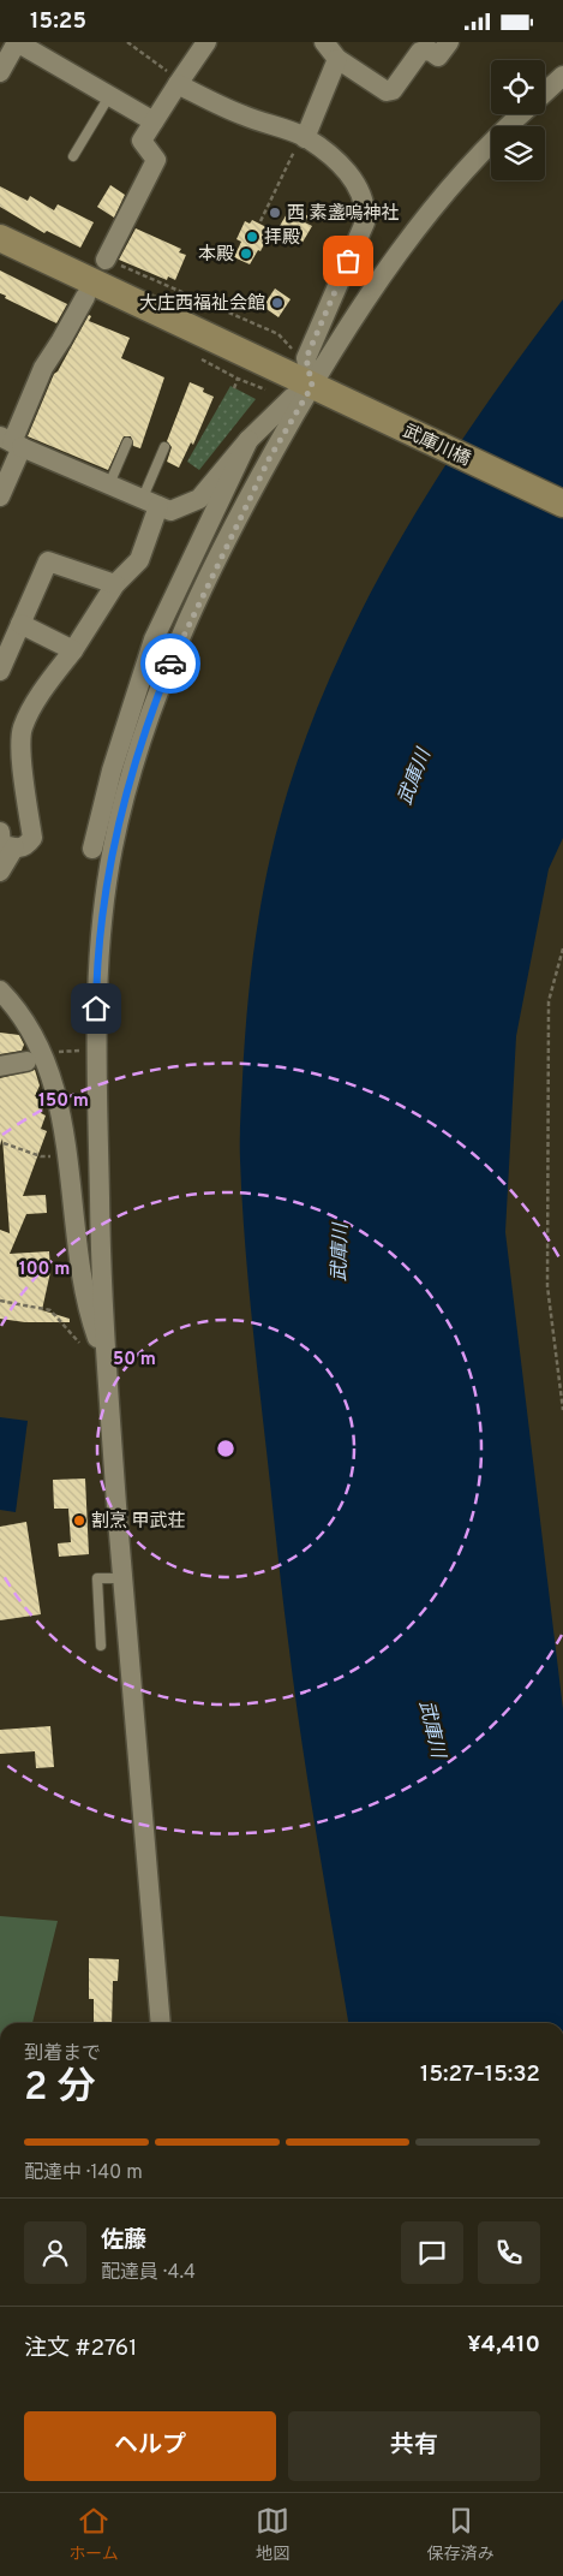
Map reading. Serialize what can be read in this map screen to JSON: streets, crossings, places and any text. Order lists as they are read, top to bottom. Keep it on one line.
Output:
{"streets":{"street":["武庫川橋"]},"water":["武庫川"],"places":["西 素盞嗚神社","拝殿","本殿","大庄西福祉会館","割烹 甲武荘"],"page":{"status":"15:25","heading":["2 分","到着まで","15:27–15:32"],"panel":["佐藤","配達員 · 4.4","注文 #2761","¥4,410"],"bar":"配達中 · 140 m","buttons":["ヘルプ","共有"],"tabs":["ホーム","地図","保存済み"]},"rings":["150 m","100 m","50 m"]}
